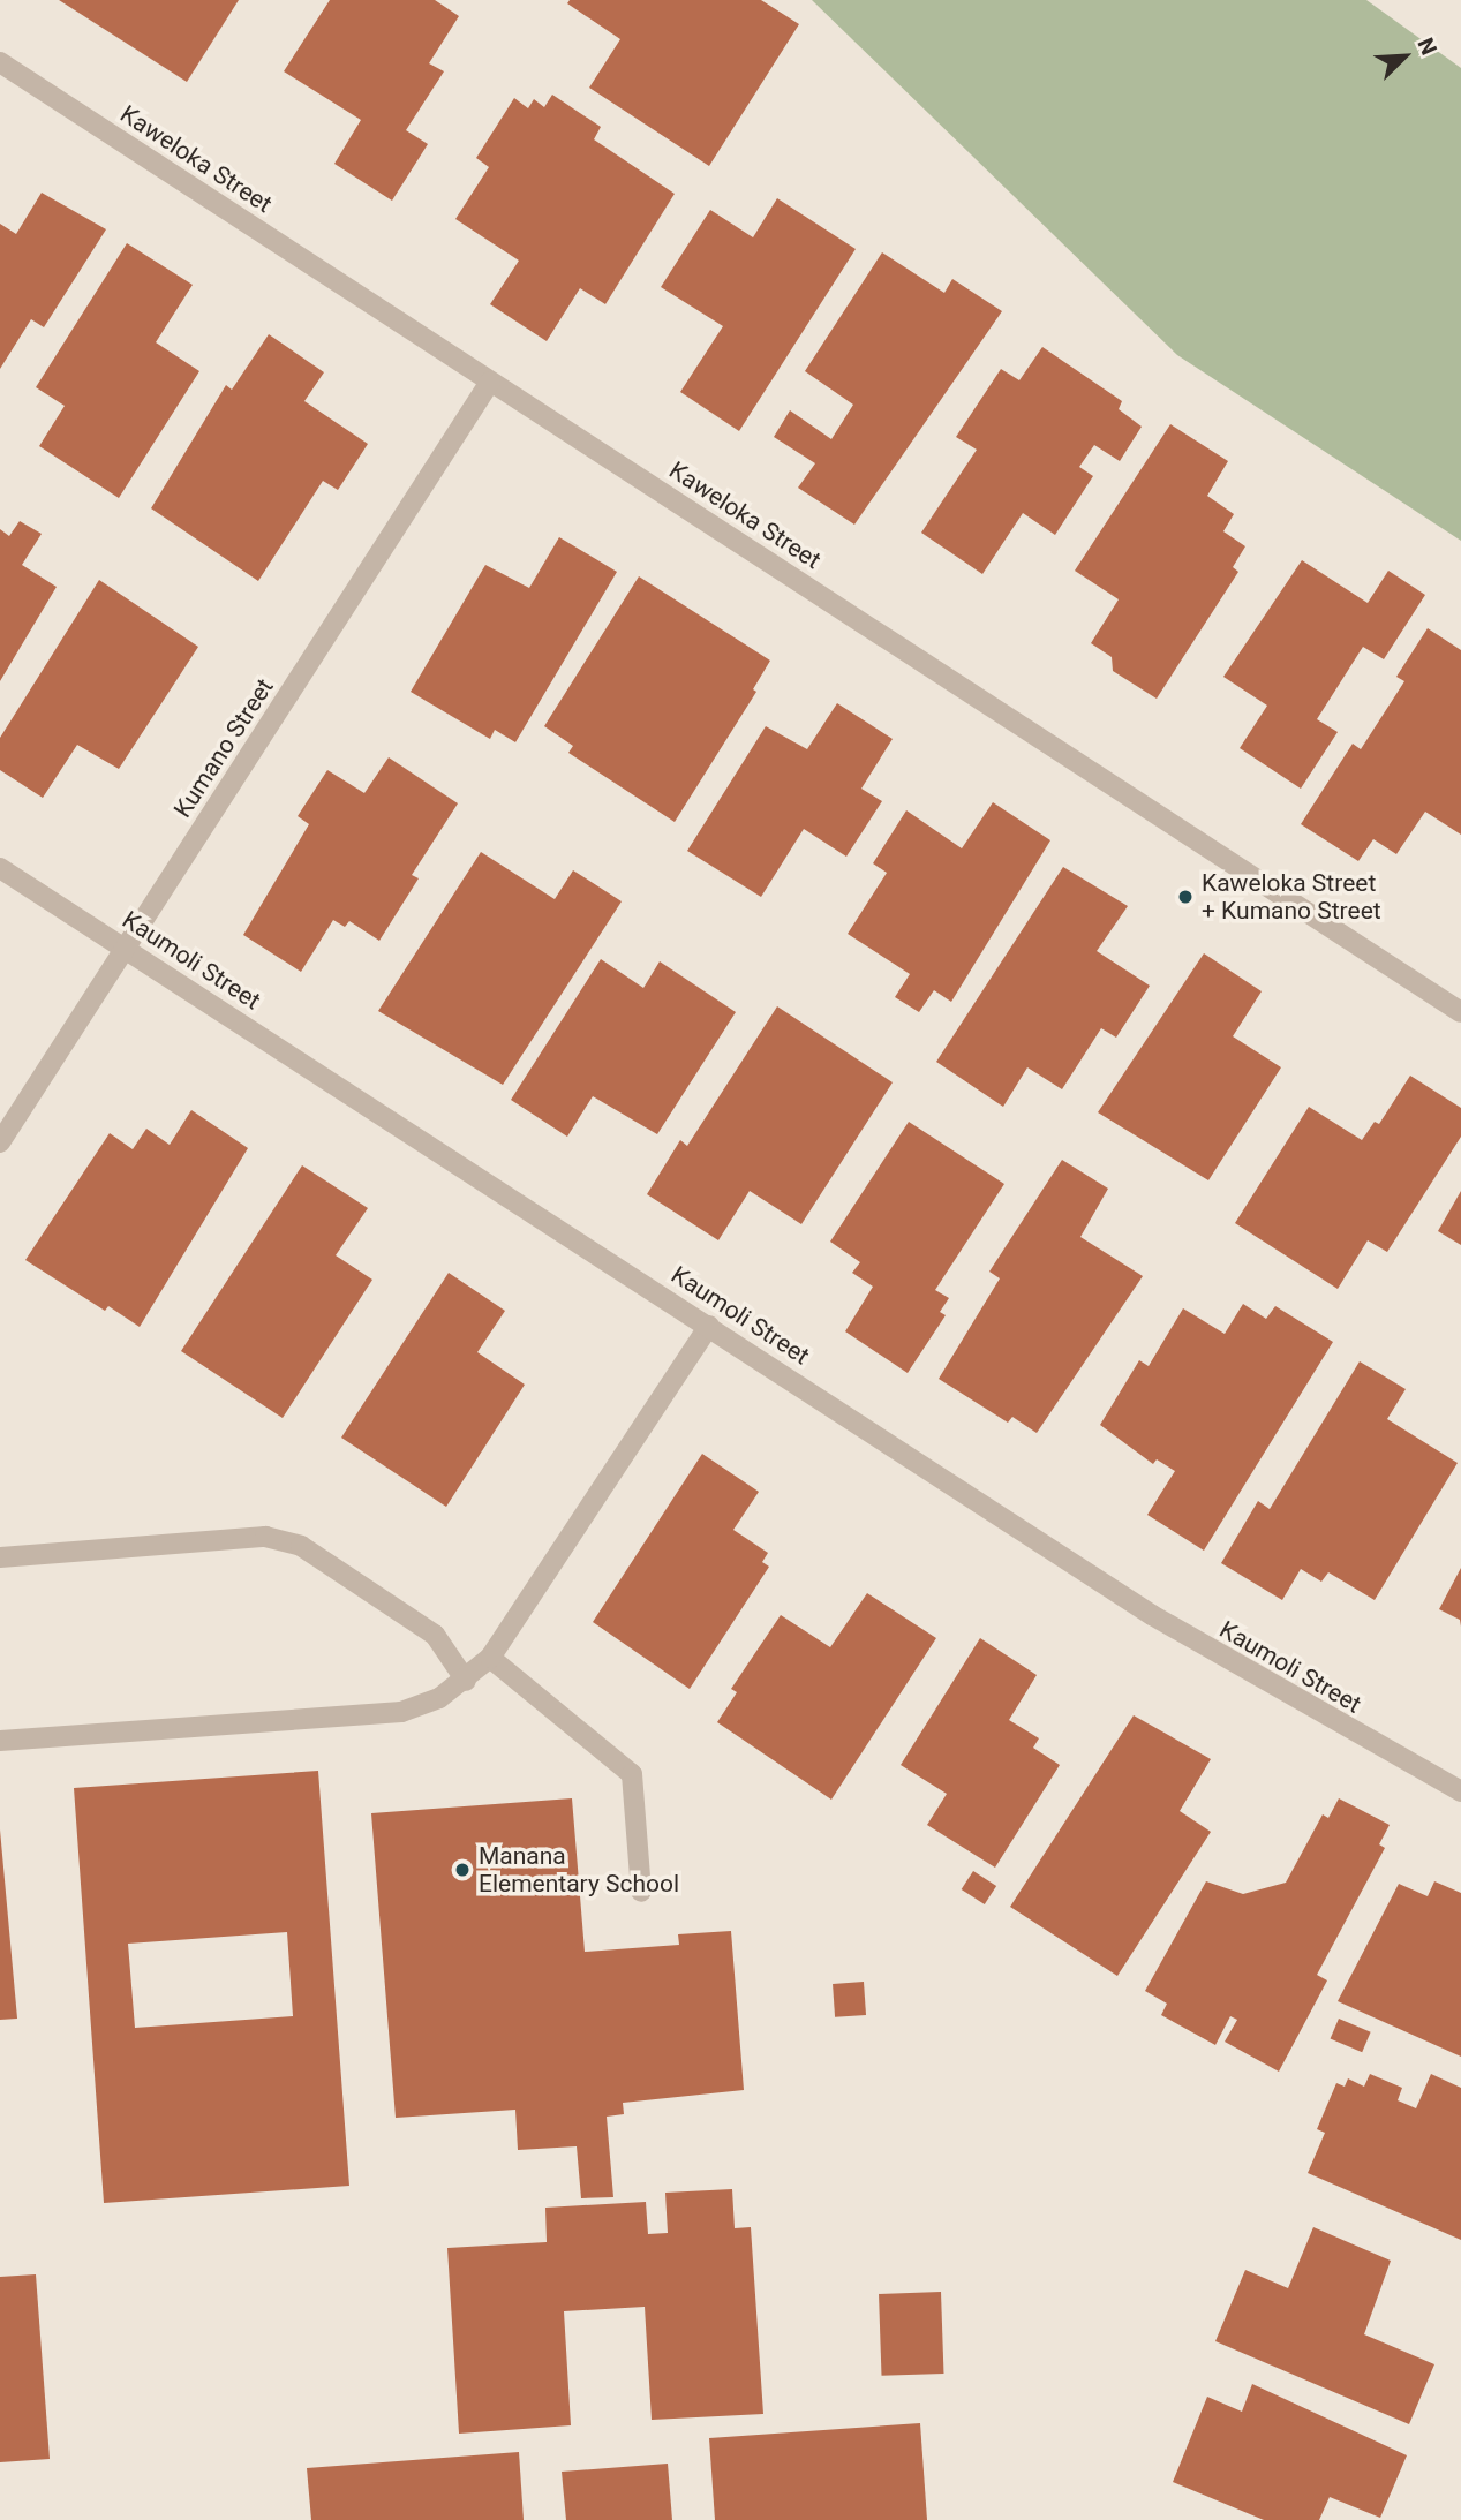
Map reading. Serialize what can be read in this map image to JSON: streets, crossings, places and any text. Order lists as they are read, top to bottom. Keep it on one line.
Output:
{"streets":{"street":["Kaweloka Street","Kumano Street","Kaumoli Street"]},"crossings":[["Kaweloka Street","Kumano Street"],["Kumano Street","Kaumoli Street"]],"places":["Kaweloka Street + Kumano Street","Manana Elementary School"],"north":"top right"}
